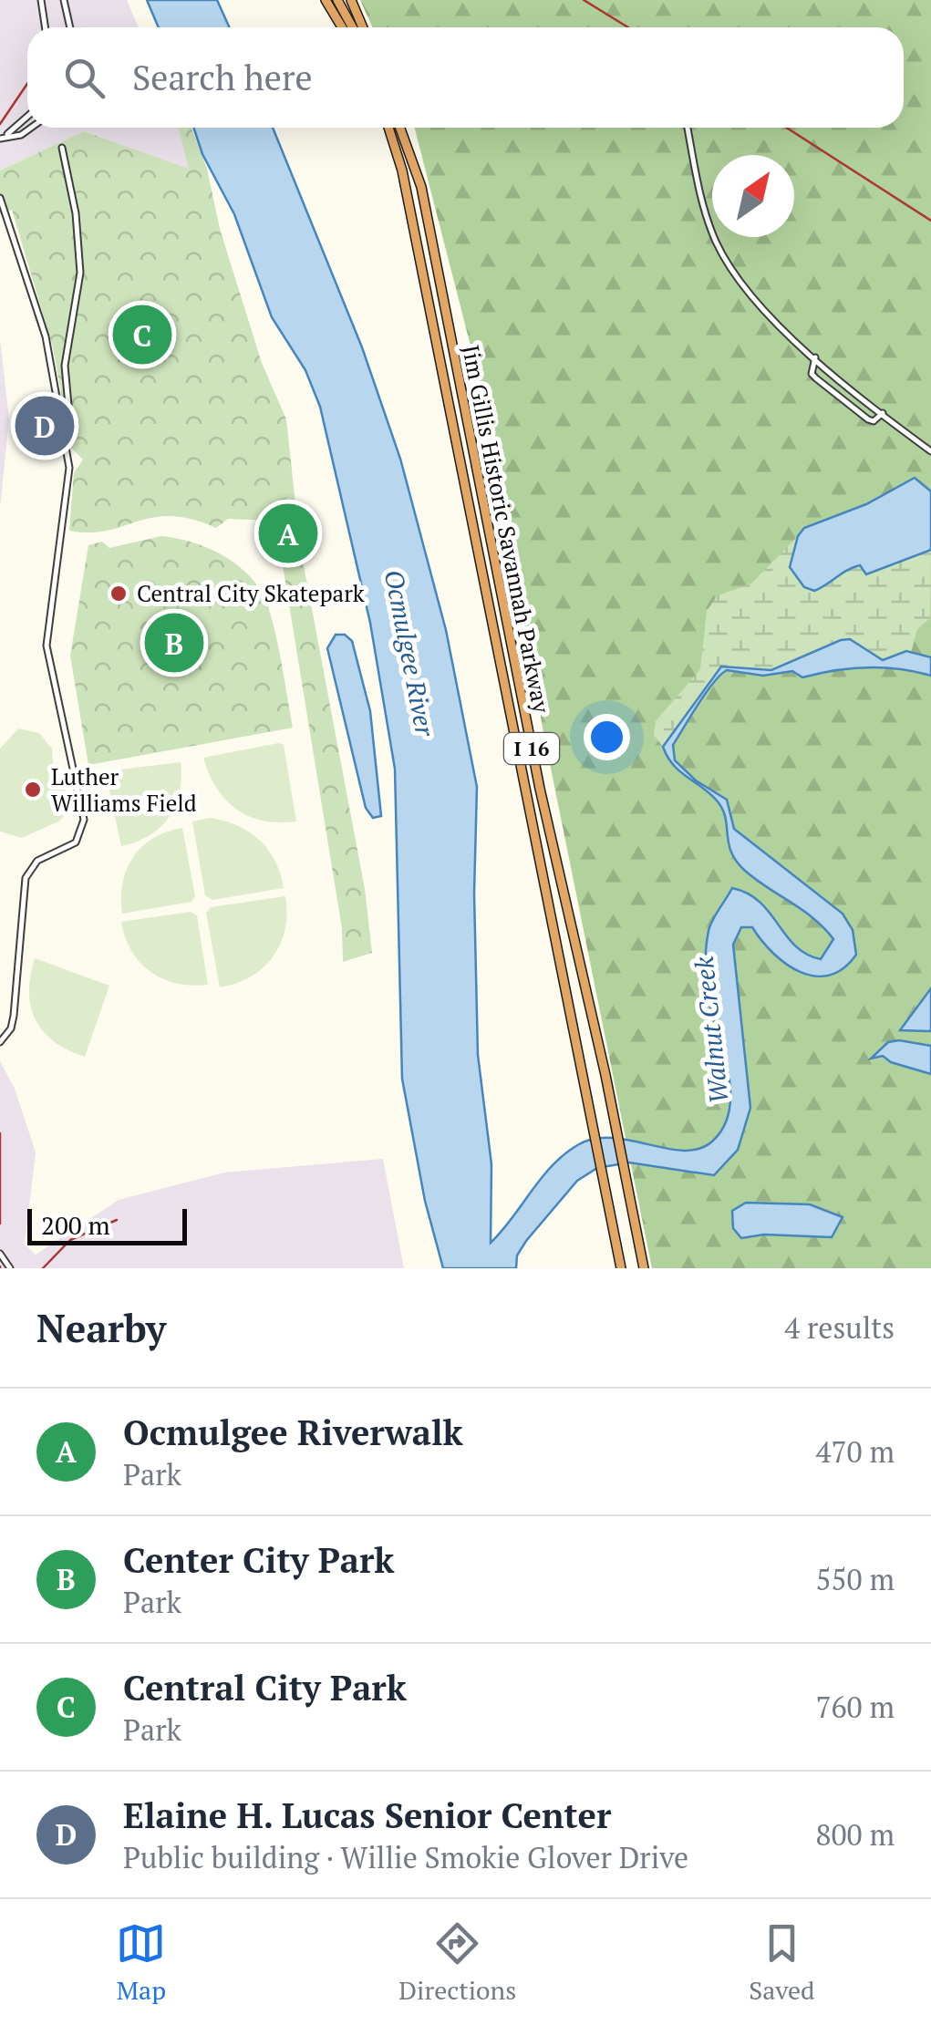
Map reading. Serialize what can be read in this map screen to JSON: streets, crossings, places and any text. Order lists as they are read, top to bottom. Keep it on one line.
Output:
{"streets":{"highway":["Jim Gillis Historic Savannah Parkway","I 16"]},"water":["Ocmulgee River","Walnut Creek"],"places":["Central City Skatepark","Luther Williams Field"],"scale_bar":"200 m","north":"top right","page":{"search":"Search here","pins":["C","D","A","B"],"scale":"200 m","heading":["Nearby","4 results"],"list":[{"mark":"A","name":"Ocmulgee Riverwalk","note":"Park","value":"470 m"},{"mark":"B","name":"Center City Park","note":"Park","value":"550 m"},{"mark":"C","name":"Central City Park","note":"Park","value":"760 m"},{"mark":"D","name":"Elaine H. Lucas Senior Center","note":"Public building · Willie Smokie Glover Drive","value":"800 m"}],"nav":["Map","Directions","Saved"]}}
